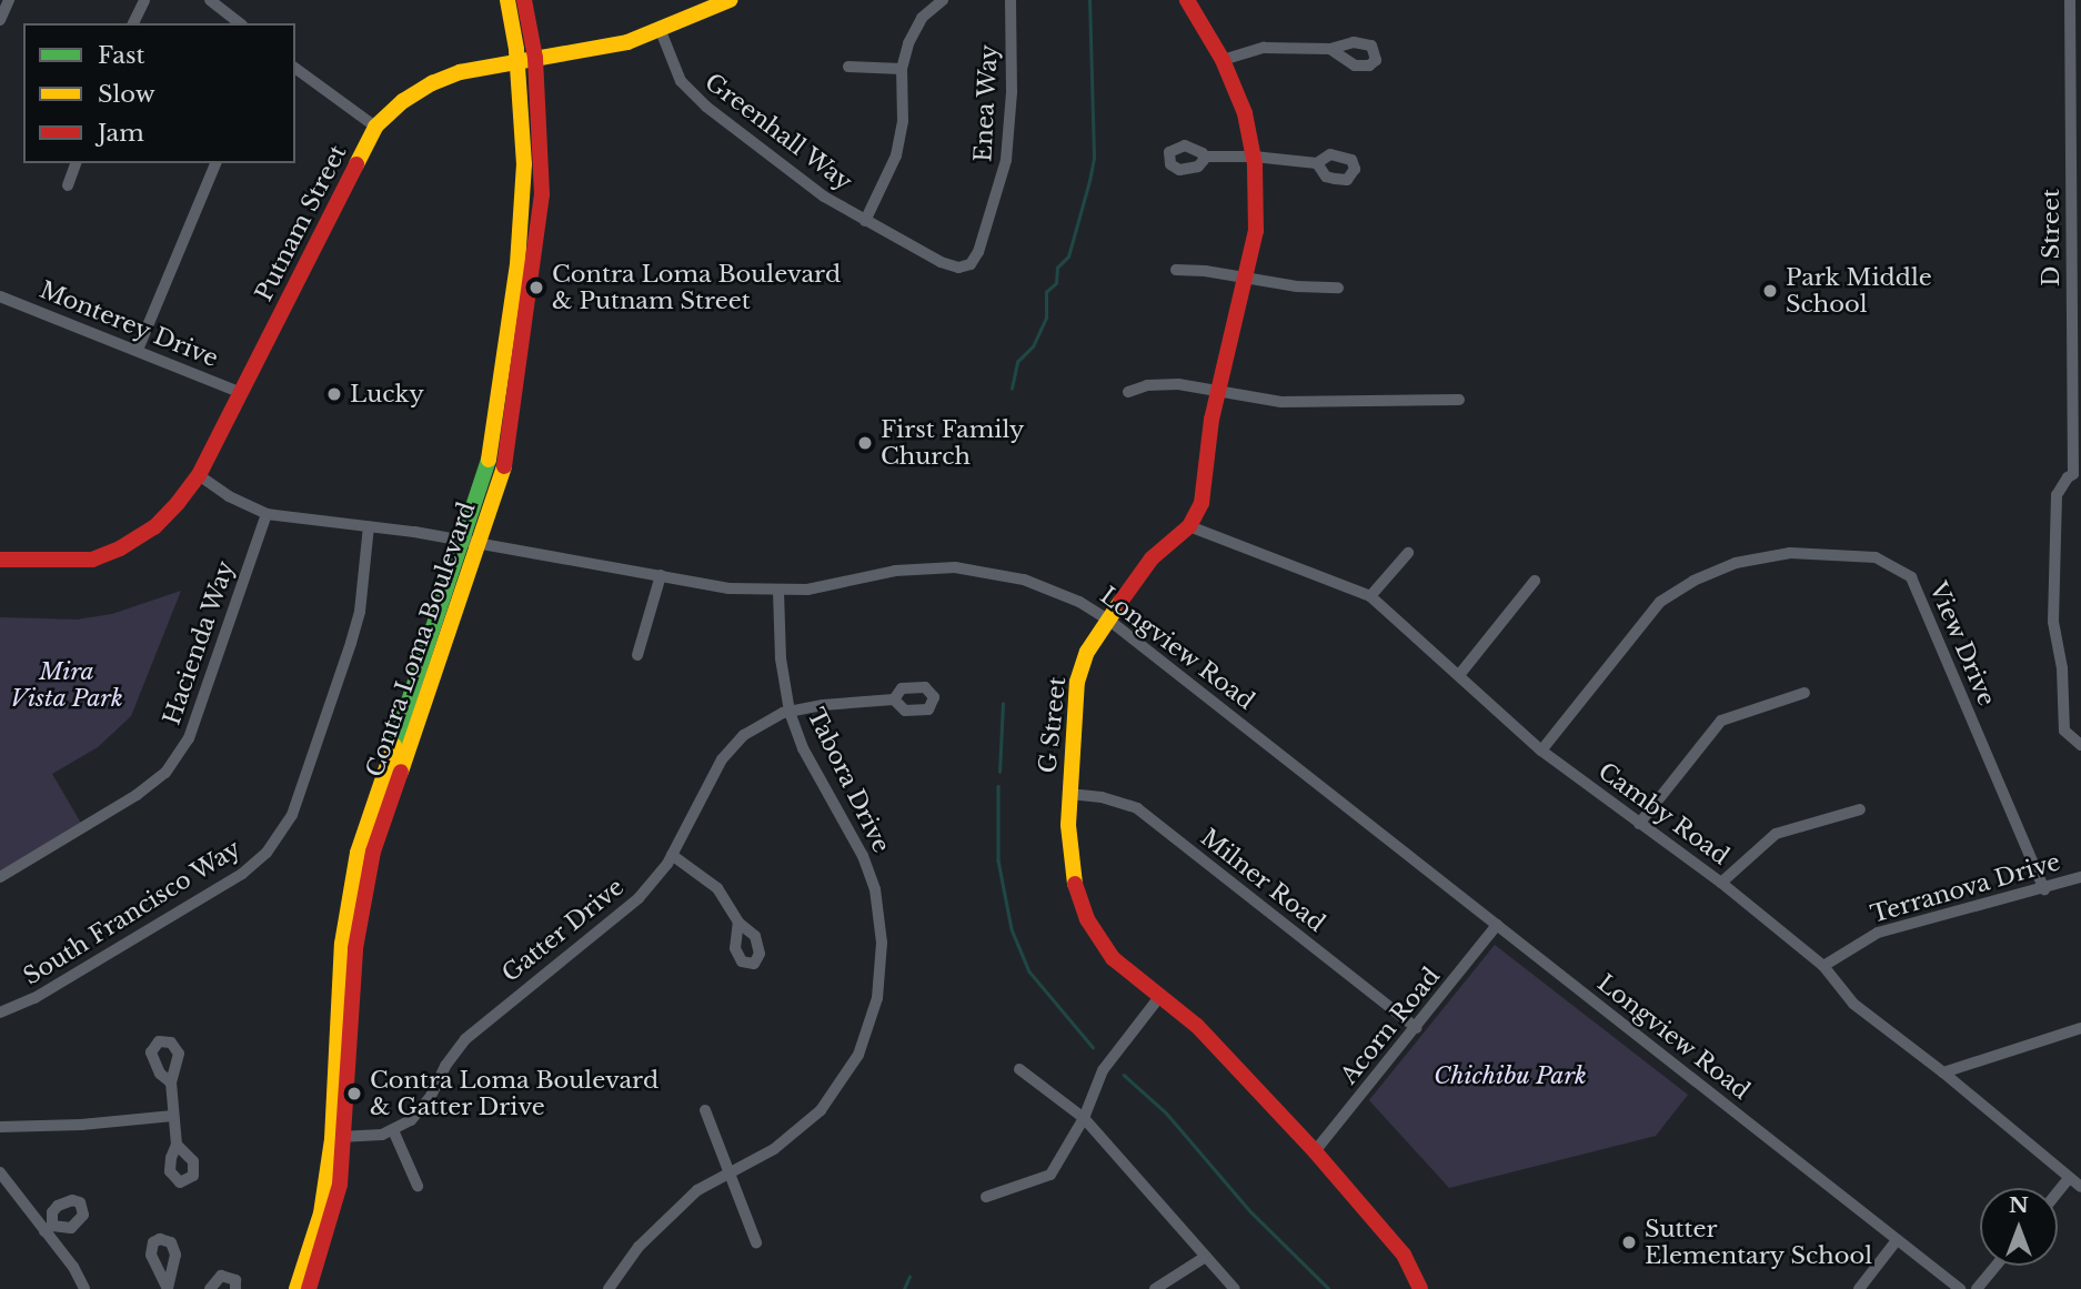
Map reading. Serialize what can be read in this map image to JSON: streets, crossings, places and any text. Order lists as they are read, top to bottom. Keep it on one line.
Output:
{"streets":{"main road":["Putnam Street","Contra Loma Boulevard","G Street"],"street":["Enea Way","Greenhall Way","D Street","Monterey Drive","Hacienda Way","View Drive","Longview Road","Tabora Drive","Camby Road","Milner Road","Terranova Drive","South Francisco Way","Gatter Drive","Acorn Road"]},"crossings":[["Enea Way","Greenhall Way"],["Greenhall Way","Putnam Street"],["Putnam Street","Monterey Drive"],["Putnam Street","Contra Loma Boulevard"],["Putnam Street","Longview Road"],["Contra Loma Boulevard","Longview Road"],["Contra Loma Boulevard","Gatter Drive"],["Hacienda Way","Longview Road"],["View Drive","Camby Road"],["View Drive","Terranova Drive"],["Longview Road","G Street"],["Longview Road","Tabora Drive"],["Longview Road","South Francisco Way"],["Longview Road","Acorn Road"],["G Street","Camby Road"],["G Street","Milner Road"],["G Street","Acorn Road"],["Tabora Drive","Gatter Drive"],["Camby Road","Terranova Drive"],["Milner Road","Acorn Road"]],"parks":["Mira Vista Park","Chichibu Park"],"places":["Contra Loma Boulevard & Putnam Street","Park Middle School","Lucky","First Family Church","Contra Loma Boulevard & Gatter Drive","Sutter Elementary School"],"legend":["Fast","Slow","Jam"],"north":"top"}
